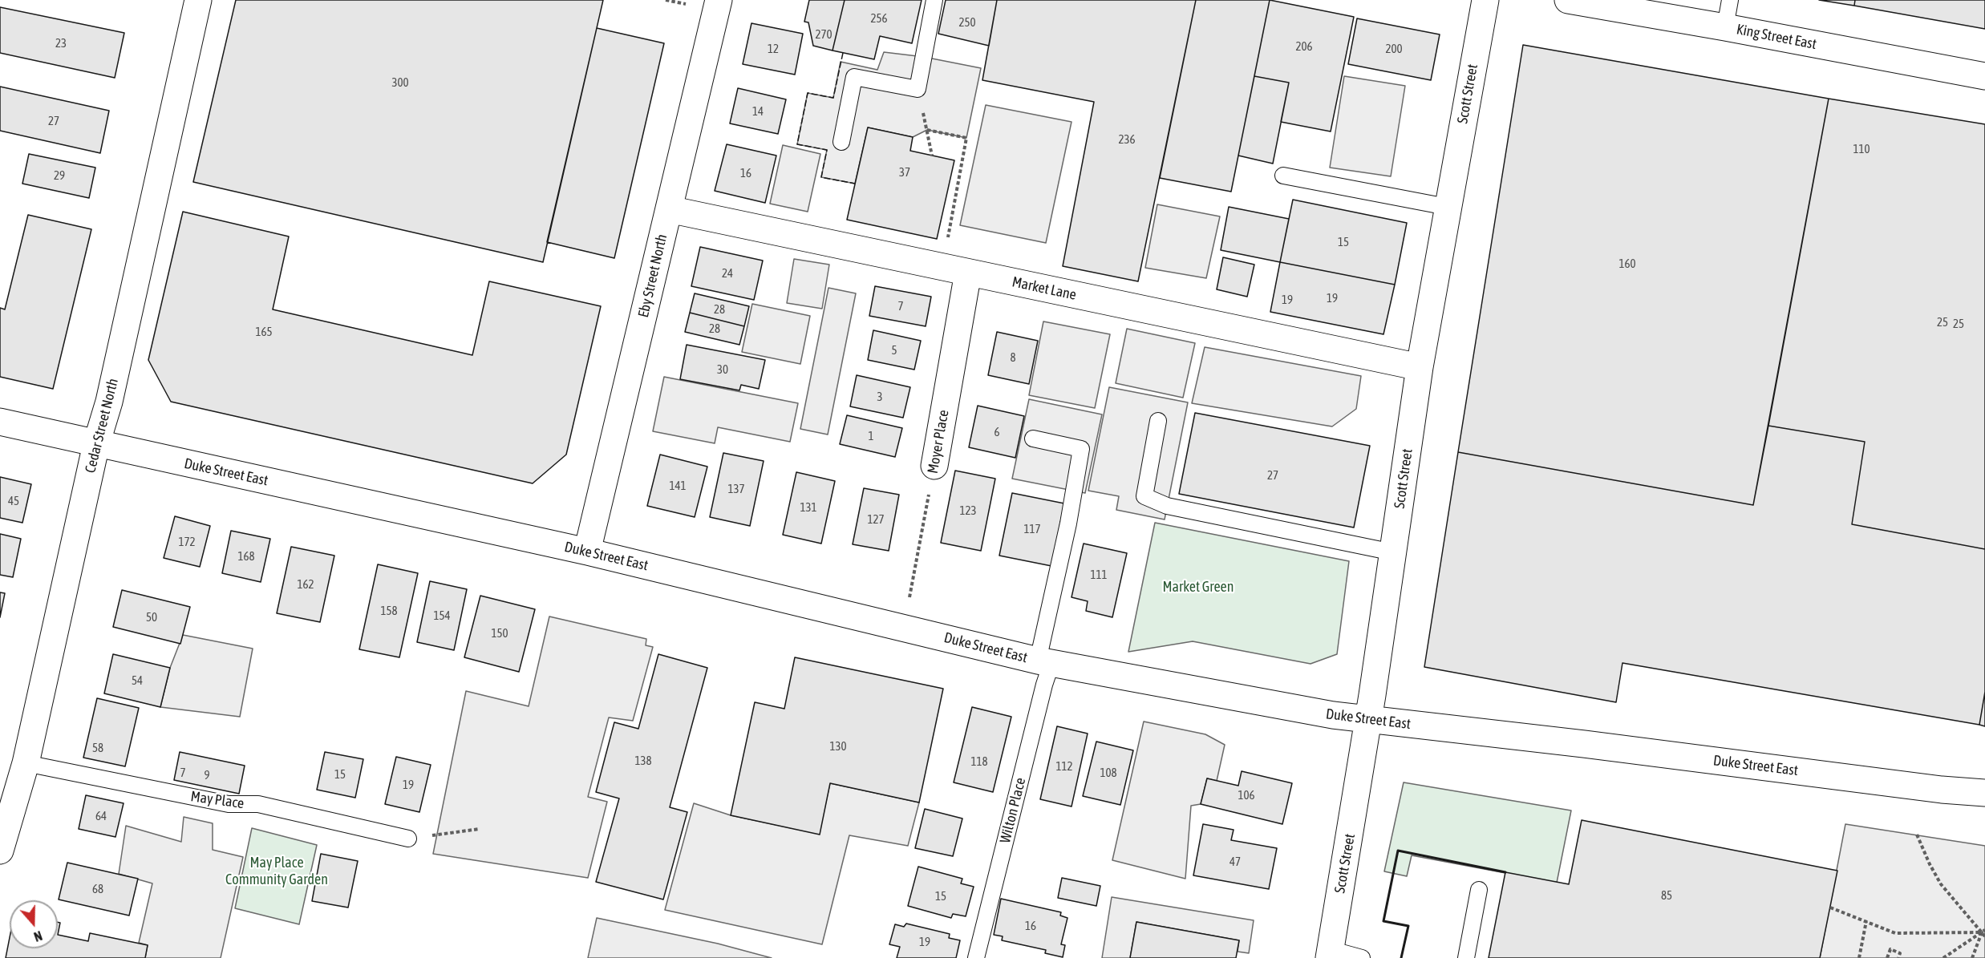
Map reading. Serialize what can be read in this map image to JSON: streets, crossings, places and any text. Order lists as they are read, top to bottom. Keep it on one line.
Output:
{"streets":{"street":["King Street East","Scott Street","Eby Street North","Market Lane","Cedar Street North","Moyer Place","Duke Street East"],"lane":["May Place","Wilton Place"]},"crossings":[["Scott Street","Market Lane"],["Scott Street","Duke Street East"],["Eby Street North","Market Lane"],["Eby Street North","Duke Street East"],["Market Lane","Moyer Place"],["Cedar Street North","Duke Street East"],["Cedar Street North","May Place"],["Duke Street East","Wilton Place"]],"parks":["Market Green","May Place Community Garden"],"house_numbers":["256","250","270","23","206","12","200","300","14","27","236","110","37","16","29","15","160","24","19","19","7","28","25","25","28","165","5","8","30","3","6","1","27","141","137","45","131","123","127","117","172","168","111","162","158","154","50","150","54","130","58","138","118","112","7","108","15","9","19","106","64","47","68","85","15","16","19"],"north":"bottom"}
